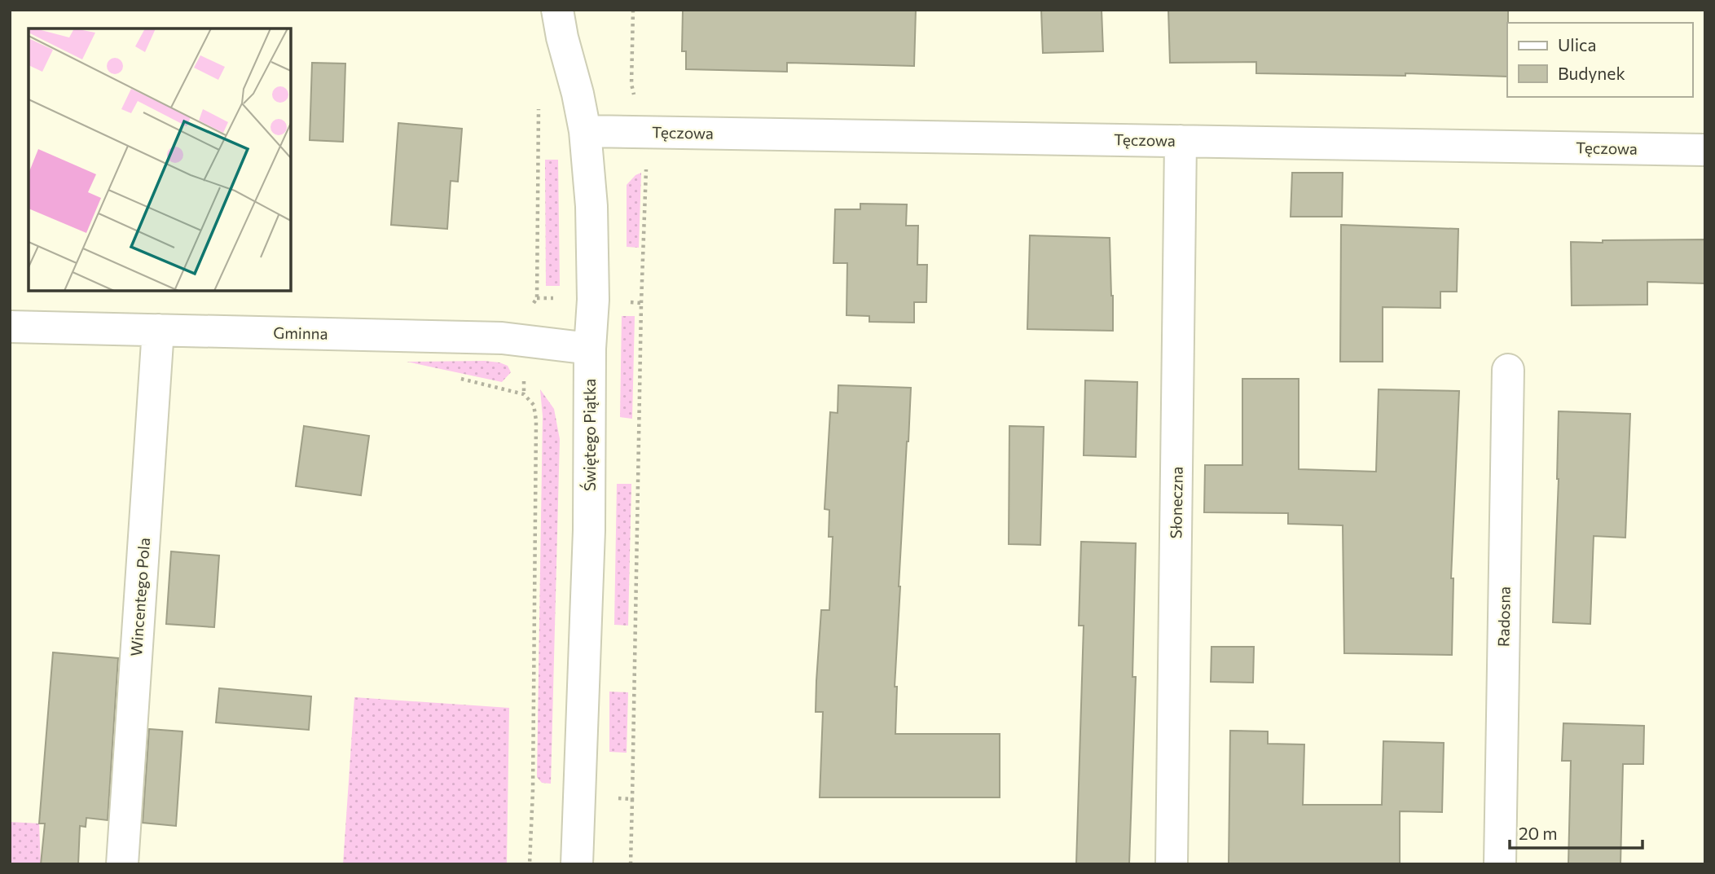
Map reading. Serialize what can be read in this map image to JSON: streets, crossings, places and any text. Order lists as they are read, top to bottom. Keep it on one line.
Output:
{"streets":{"street":["Tęczowa","Gminna","Świętego Piątka","Słoneczna","Wincentego Pola","Radosna"]},"crossings":[["Tęczowa","Świętego Piątka"],["Tęczowa","Słoneczna"],["Gminna","Świętego Piątka"],["Gminna","Wincentego Pola"]],"legend":["Ulica","Budynek"],"scale_bar":"20 m"}
